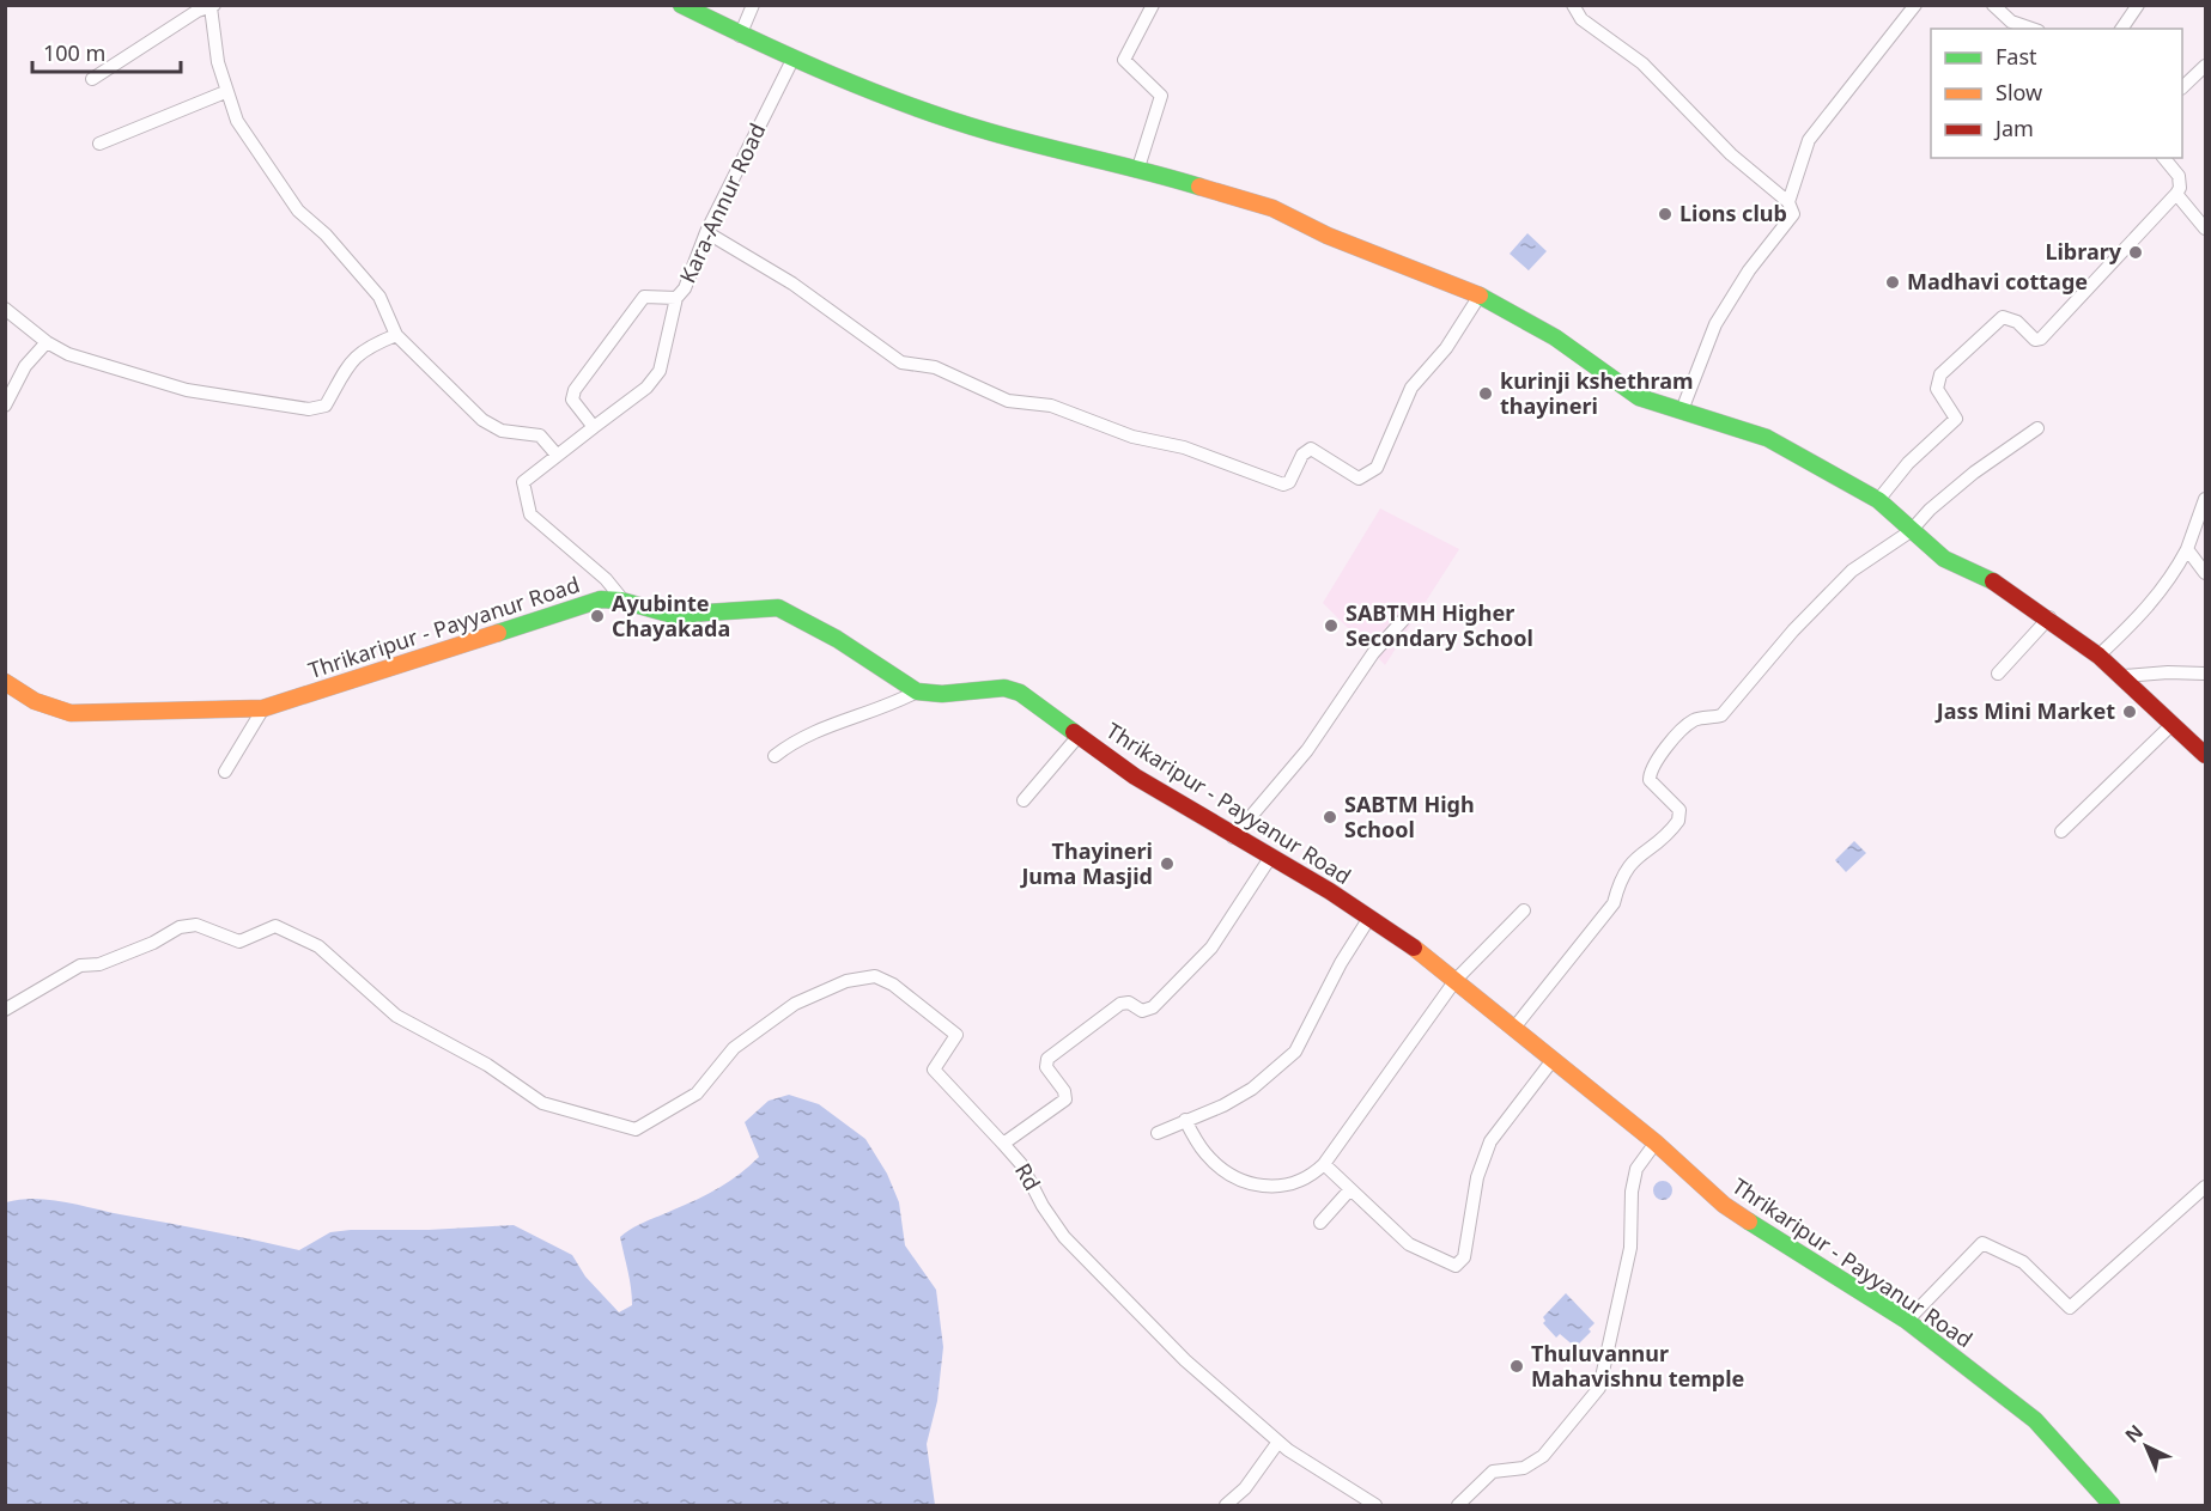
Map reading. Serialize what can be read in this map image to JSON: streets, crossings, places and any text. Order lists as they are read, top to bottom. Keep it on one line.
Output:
{"streets":{"main road":["Thrikaripur - Payyanur Road"],"street":["Kara-Annur Road","Rd"]},"crossings":[["Thrikaripur - Payyanur Road","Rd"]],"places":["Lions club","Library","Madhavi cottage","kurinji kshethram thayineri","Ayubinte Chayakada","SABTMH Higher Secondary School","Jass Mini Market","SABTM High School","Thayineri Juma Masjid","Thuluvannur Mahavishnu temple"],"legend":["Fast","Slow","Jam"],"scale_bar":"100 m","north":"top left"}
